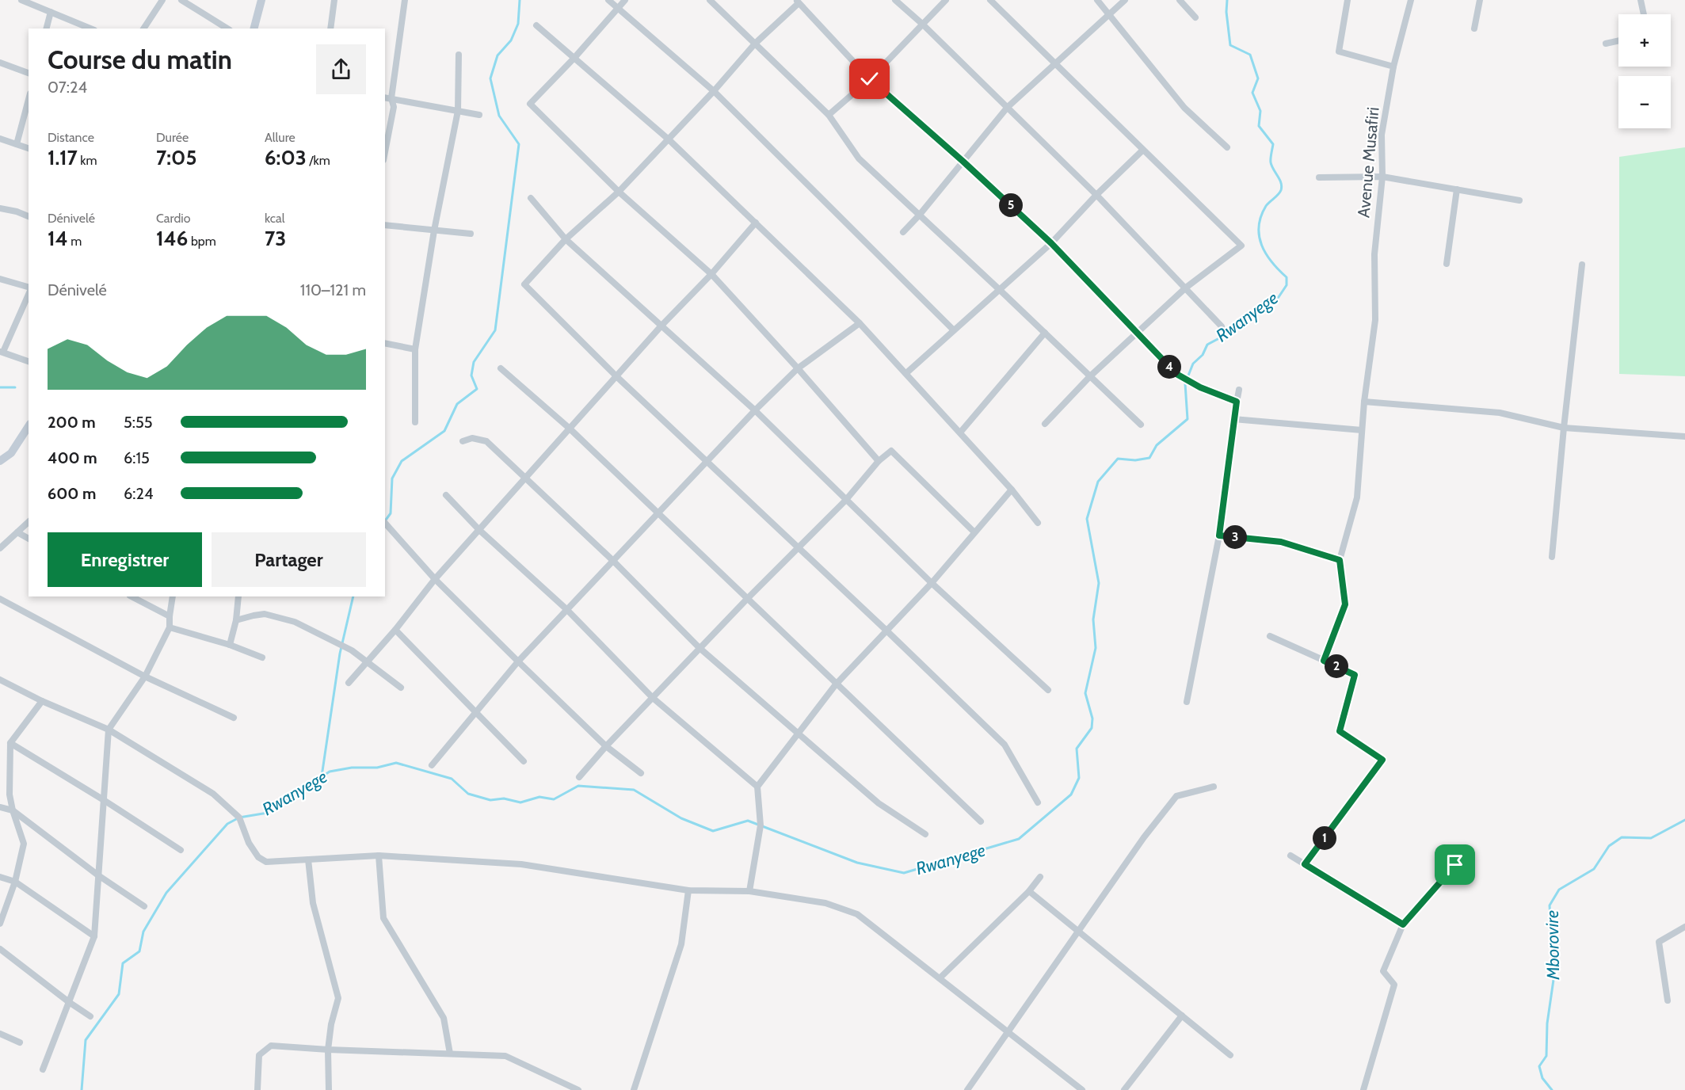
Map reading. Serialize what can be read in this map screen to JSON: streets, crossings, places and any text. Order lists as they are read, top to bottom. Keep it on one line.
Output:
{"streets":{"street":["Avenue Musafiri"]},"water":["Rwanyege","Mborovire"],"page":{"map_buttons":["+","−"],"heading":["Course du matin","07:24"],"stats":[["Distance","1.17 km"],["Durée","7:05"],["Allure","6:03 /km"],["Dénivelé","14 m"],["Cardio","146 bpm"],["kcal","73"]],"pins":["5","4","3","2","1"],"chart":["Dénivelé","110–121 m"],"list":[{"name":"200 m","note":"5:55"},{"name":"400 m","note":"6:15"},{"name":"600 m","note":"6:24"}],"buttons":["Enregistrer","Partager"]}}
